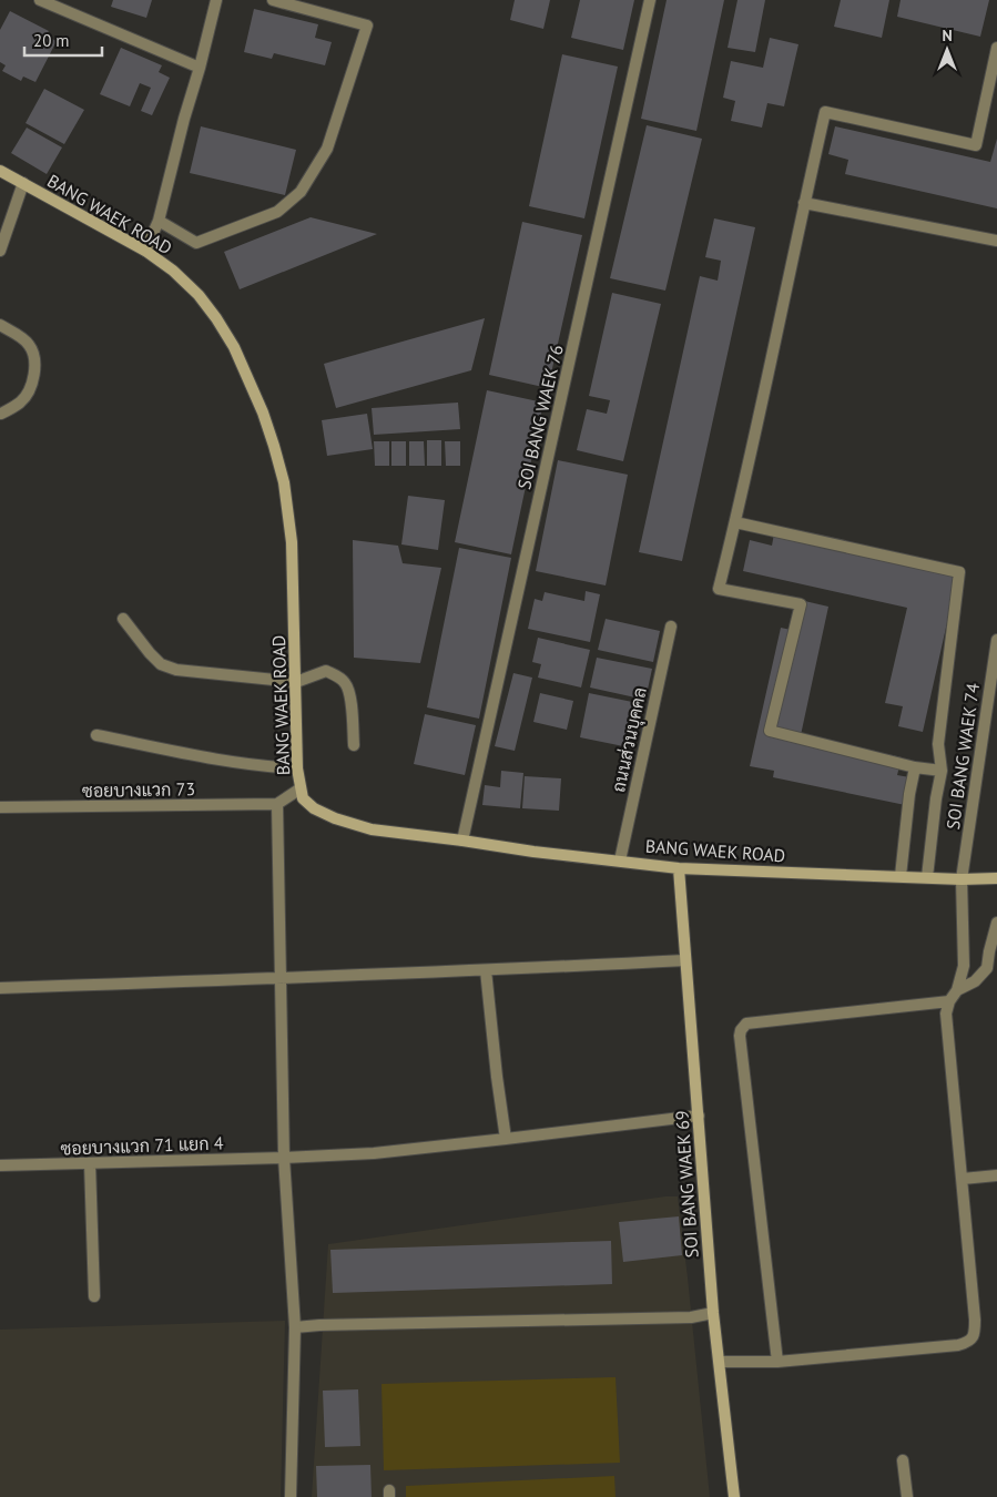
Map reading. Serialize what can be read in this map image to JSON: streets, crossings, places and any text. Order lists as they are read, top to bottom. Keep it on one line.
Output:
{"streets":{"main road":["BANG WAEK ROAD","SOI BANG WAEK 69"],"street":["SOI BANG WAEK 76","ถนนส่วนบุคคล","SOI BANG WAEK 74","ซอยบางแวก 73","ซอยบางแวก 71 แยก 4"]},"crossings":[["BANG WAEK ROAD","SOI BANG WAEK 76"],["BANG WAEK ROAD","ถนนส่วนบุคคล"],["BANG WAEK ROAD","SOI BANG WAEK 74"],["BANG WAEK ROAD","SOI BANG WAEK 69"],["ซอยบางแวก 71 แยก 4","SOI BANG WAEK 69"]],"scale_bar":"20 m","north":"top"}
